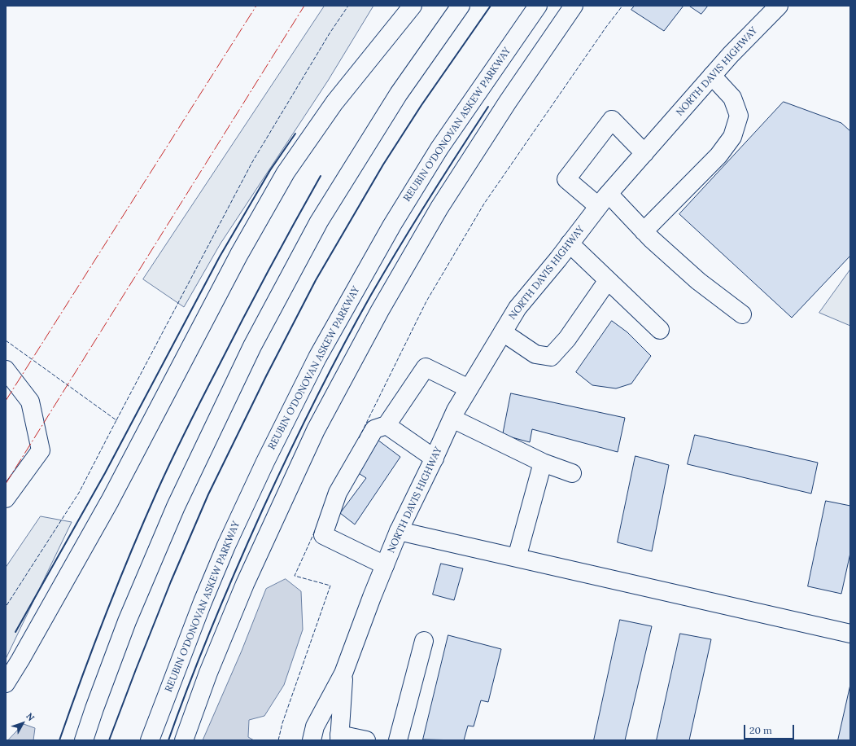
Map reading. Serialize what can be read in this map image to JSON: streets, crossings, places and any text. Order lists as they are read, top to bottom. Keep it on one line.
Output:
{"streets":{"main road":["NORTH DAVIS HIGHWAY","REUBIN O'DONOVAN ASKEW PARKWAY"]},"scale_bar":"20 m","north":"top right"}
